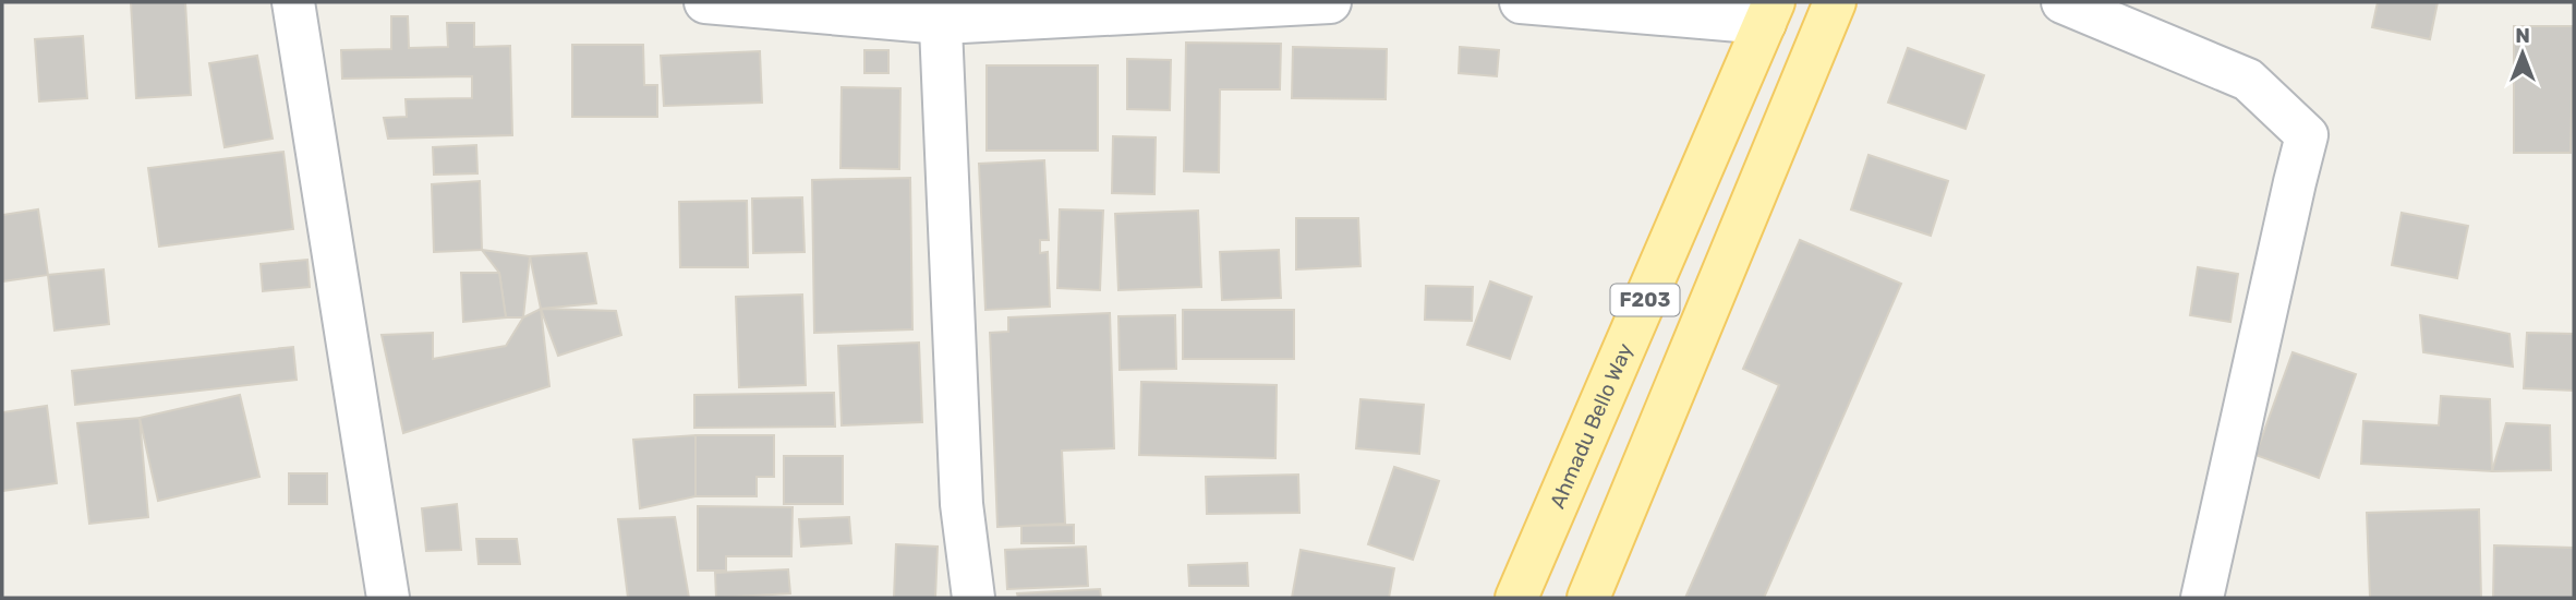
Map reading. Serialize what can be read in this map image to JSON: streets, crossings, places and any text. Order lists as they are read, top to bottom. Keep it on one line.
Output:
{"streets":{"main road":["F203","Ahmadu Bello Way"]},"north":"top"}
